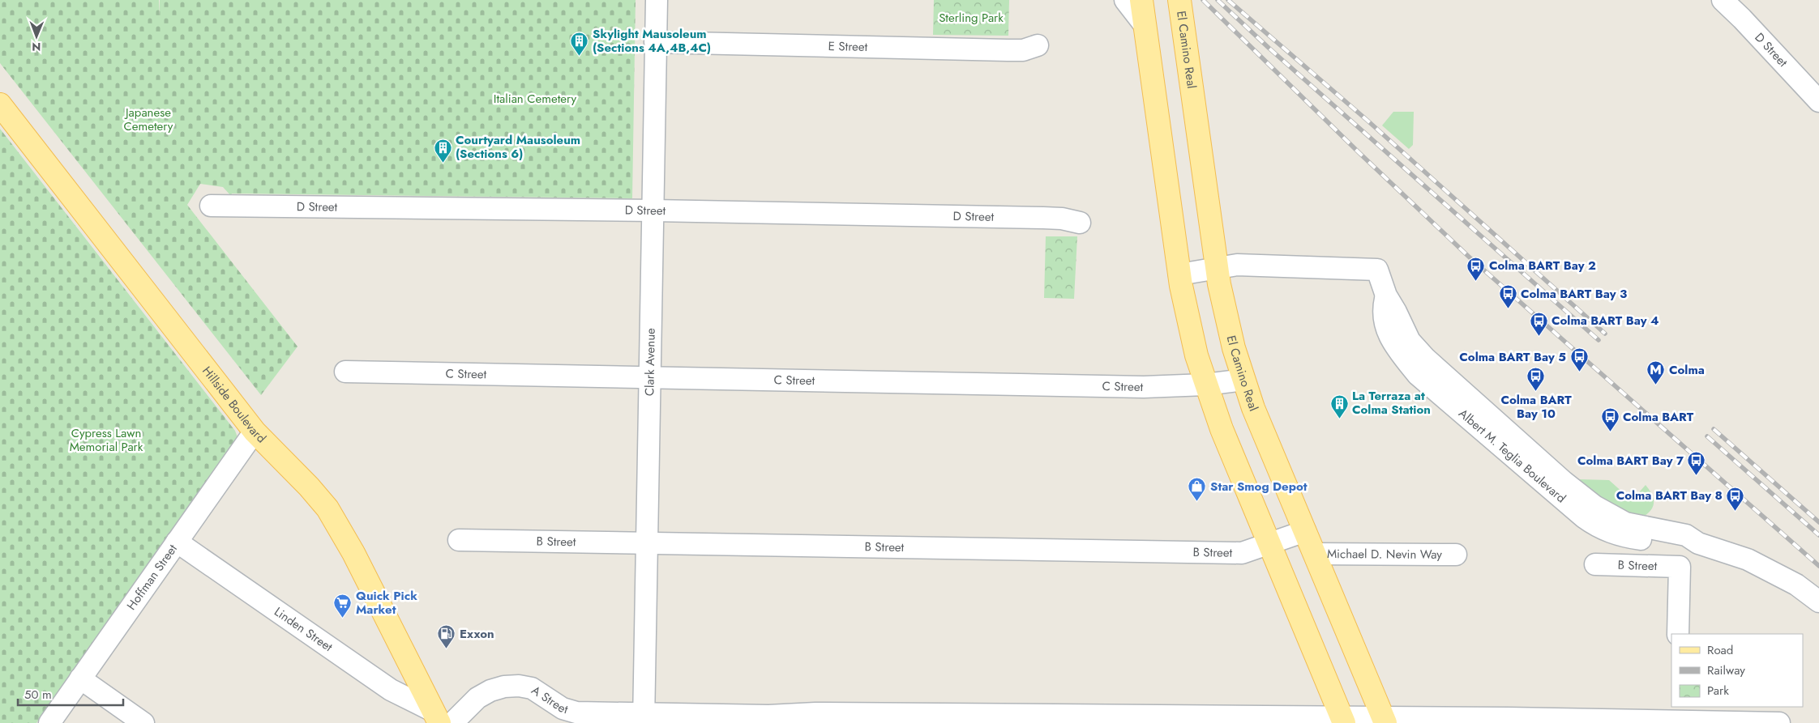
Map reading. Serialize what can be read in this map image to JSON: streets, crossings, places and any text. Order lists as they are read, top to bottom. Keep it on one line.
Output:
{"streets":{"main road":["El Camino Real","Hillside Boulevard"],"street":["E Street","D Street","Clark Avenue","C Street","Albert M. Teglia Boulevard","B Street","Michael D. Nevin Way","Hoffman Street","Linden Street","A Street"]},"crossings":[["E Street","Clark Avenue"],["El Camino Real","C Street"],["El Camino Real","Albert M. Teglia Boulevard"],["El Camino Real","B Street"],["El Camino Real","Michael D. Nevin Way"],["El Camino Real","A Street"],["D Street","Clark Avenue"],["Clark Avenue","C Street"],["Clark Avenue","B Street"],["Clark Avenue","A Street"],["Hillside Boulevard","Hoffman Street"],["Hillside Boulevard","Linden Street"],["Hoffman Street","Linden Street"]],"parks":["Sterling Park","Italian Cemetery","Japanese Cemetery","Cypress Lawn Memorial Park"],"places":{"building":["Skylight Mausoleum (Sections 4A,4B,4C)","Courtyard Mausoleum (Sections 6)","La Terraza at Colma Station"],"bus stop":["Colma BART Bay 2","Colma BART Bay 3","Colma BART Bay 4","Colma BART Bay 5","Colma BART Bay 10","Colma BART","Colma BART Bay 7","Colma BART Bay 8"],"metro station":["Colma"],"shop":["Star Smog Depot"],"supermarket":["Quick Pick Market"],"fuel station":["Exxon"]},"legend":["Road","Railway","Park"],"scale_bar":"50 m","north":"bottom"}
